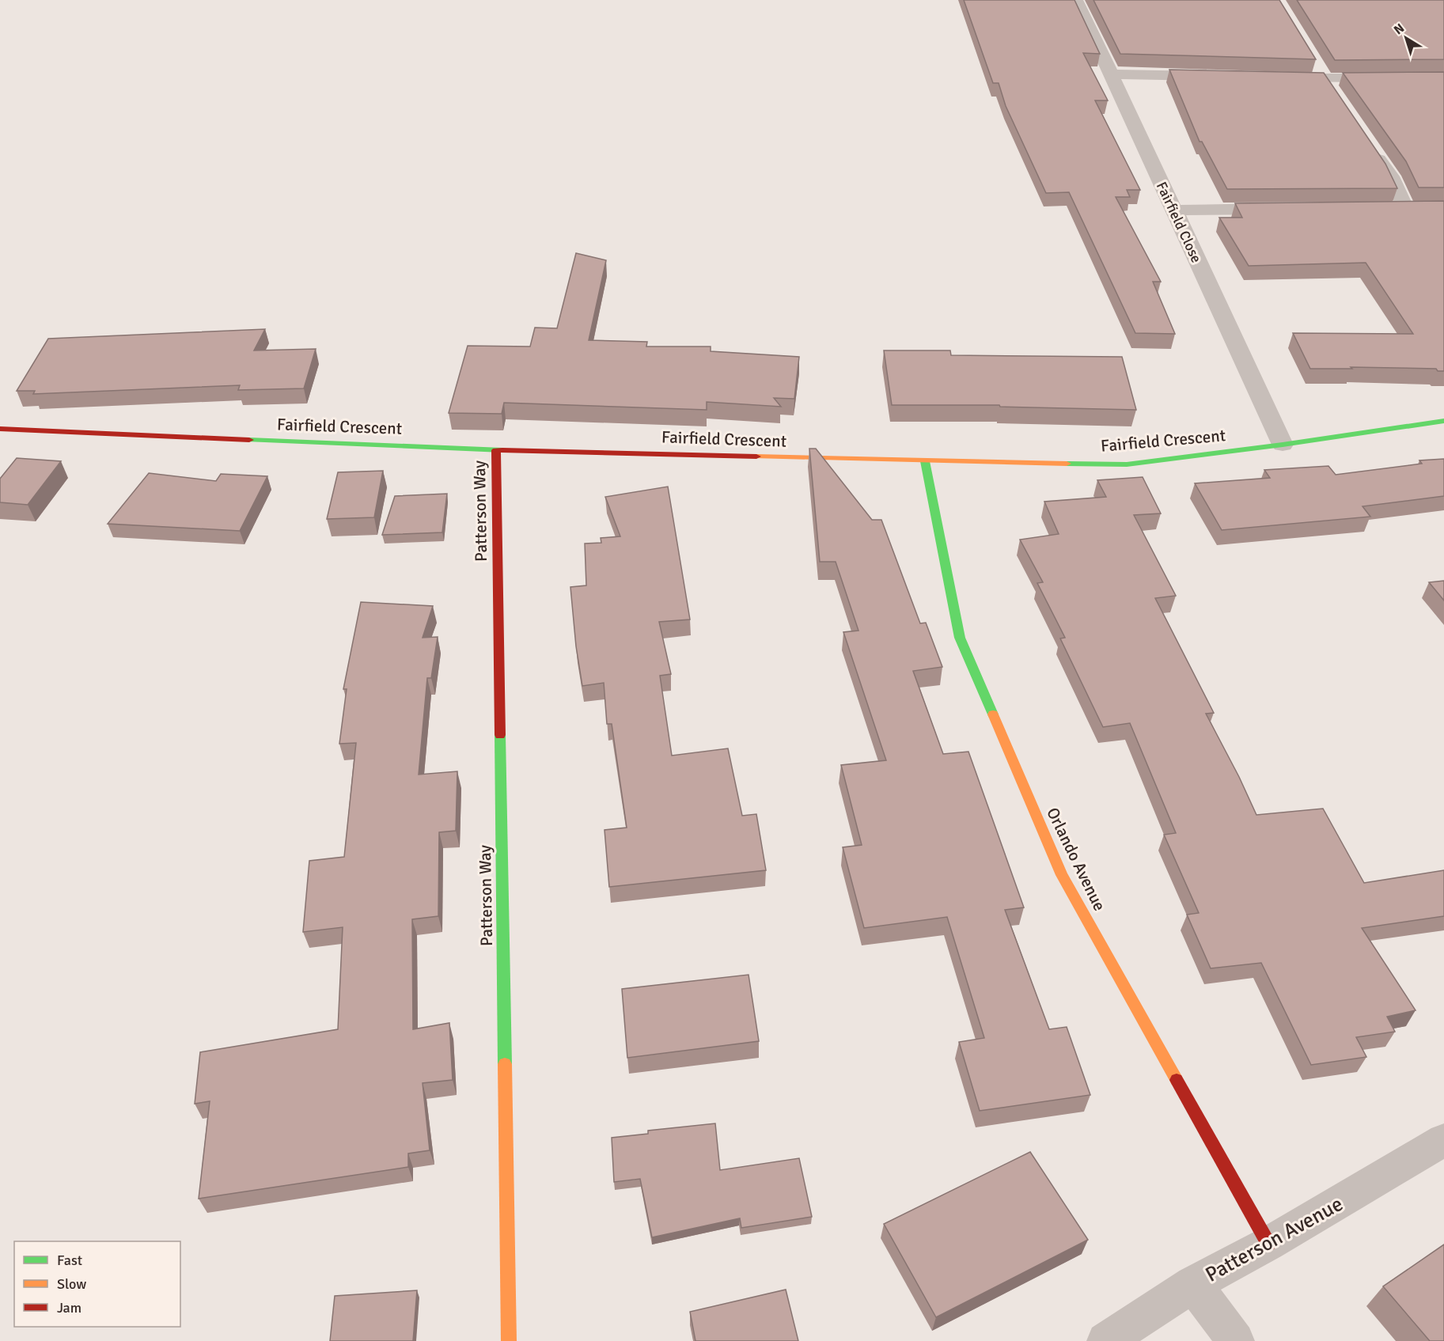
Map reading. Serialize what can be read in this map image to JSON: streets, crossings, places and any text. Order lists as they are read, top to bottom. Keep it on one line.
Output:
{"streets":{"street":["Fairfield Close","Fairfield Crescent","Patterson Way","Orlando Avenue","Patterson Avenue"]},"crossings":[["Fairfield Close","Fairfield Crescent"],["Fairfield Crescent","Patterson Way"],["Fairfield Crescent","Orlando Avenue"],["Orlando Avenue","Patterson Avenue"]],"legend":["Fast","Slow","Jam"],"north":"top left"}
